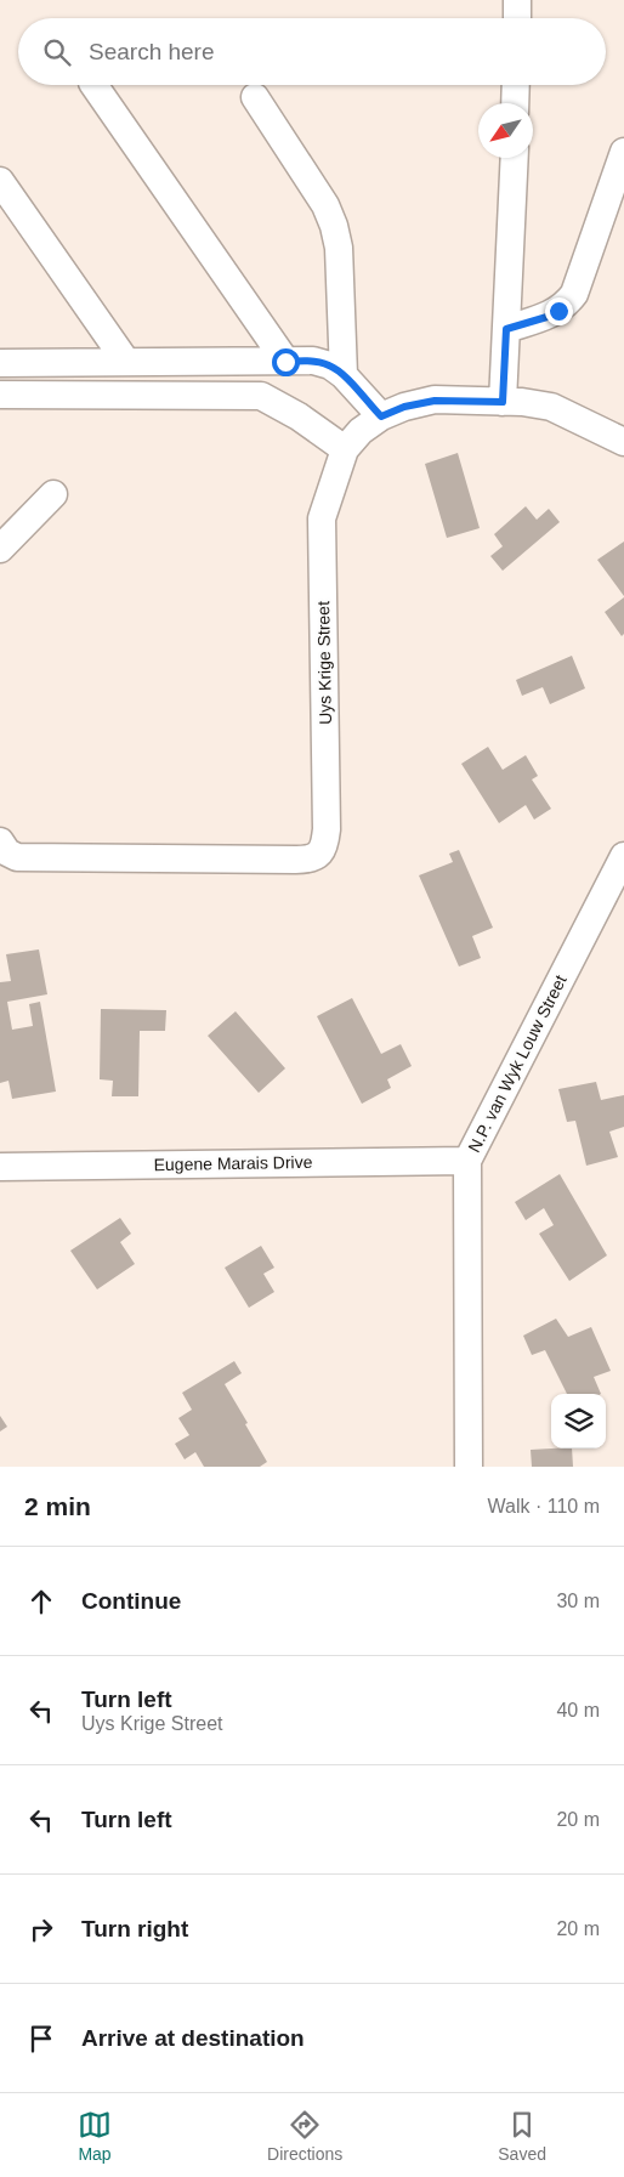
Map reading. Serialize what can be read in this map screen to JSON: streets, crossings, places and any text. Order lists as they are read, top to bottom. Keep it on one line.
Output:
{"streets":{"street":["Uys Krige Street","N.P. van Wyk Louw Street","Eugene Marais Drive"]},"crossings":[["N.P. van Wyk Louw Street","Eugene Marais Drive"]],"north":"bottom left","page":{"search":"Search here","heading":["2 min","Walk · 110 m"],"list":[["Continue","30 m"],["Turn left","Uys Krige Street","40 m"],["Turn left","20 m"],["Turn right","20 m"],"Arrive at destination"],"nav":["Map","Directions","Saved"]}}
